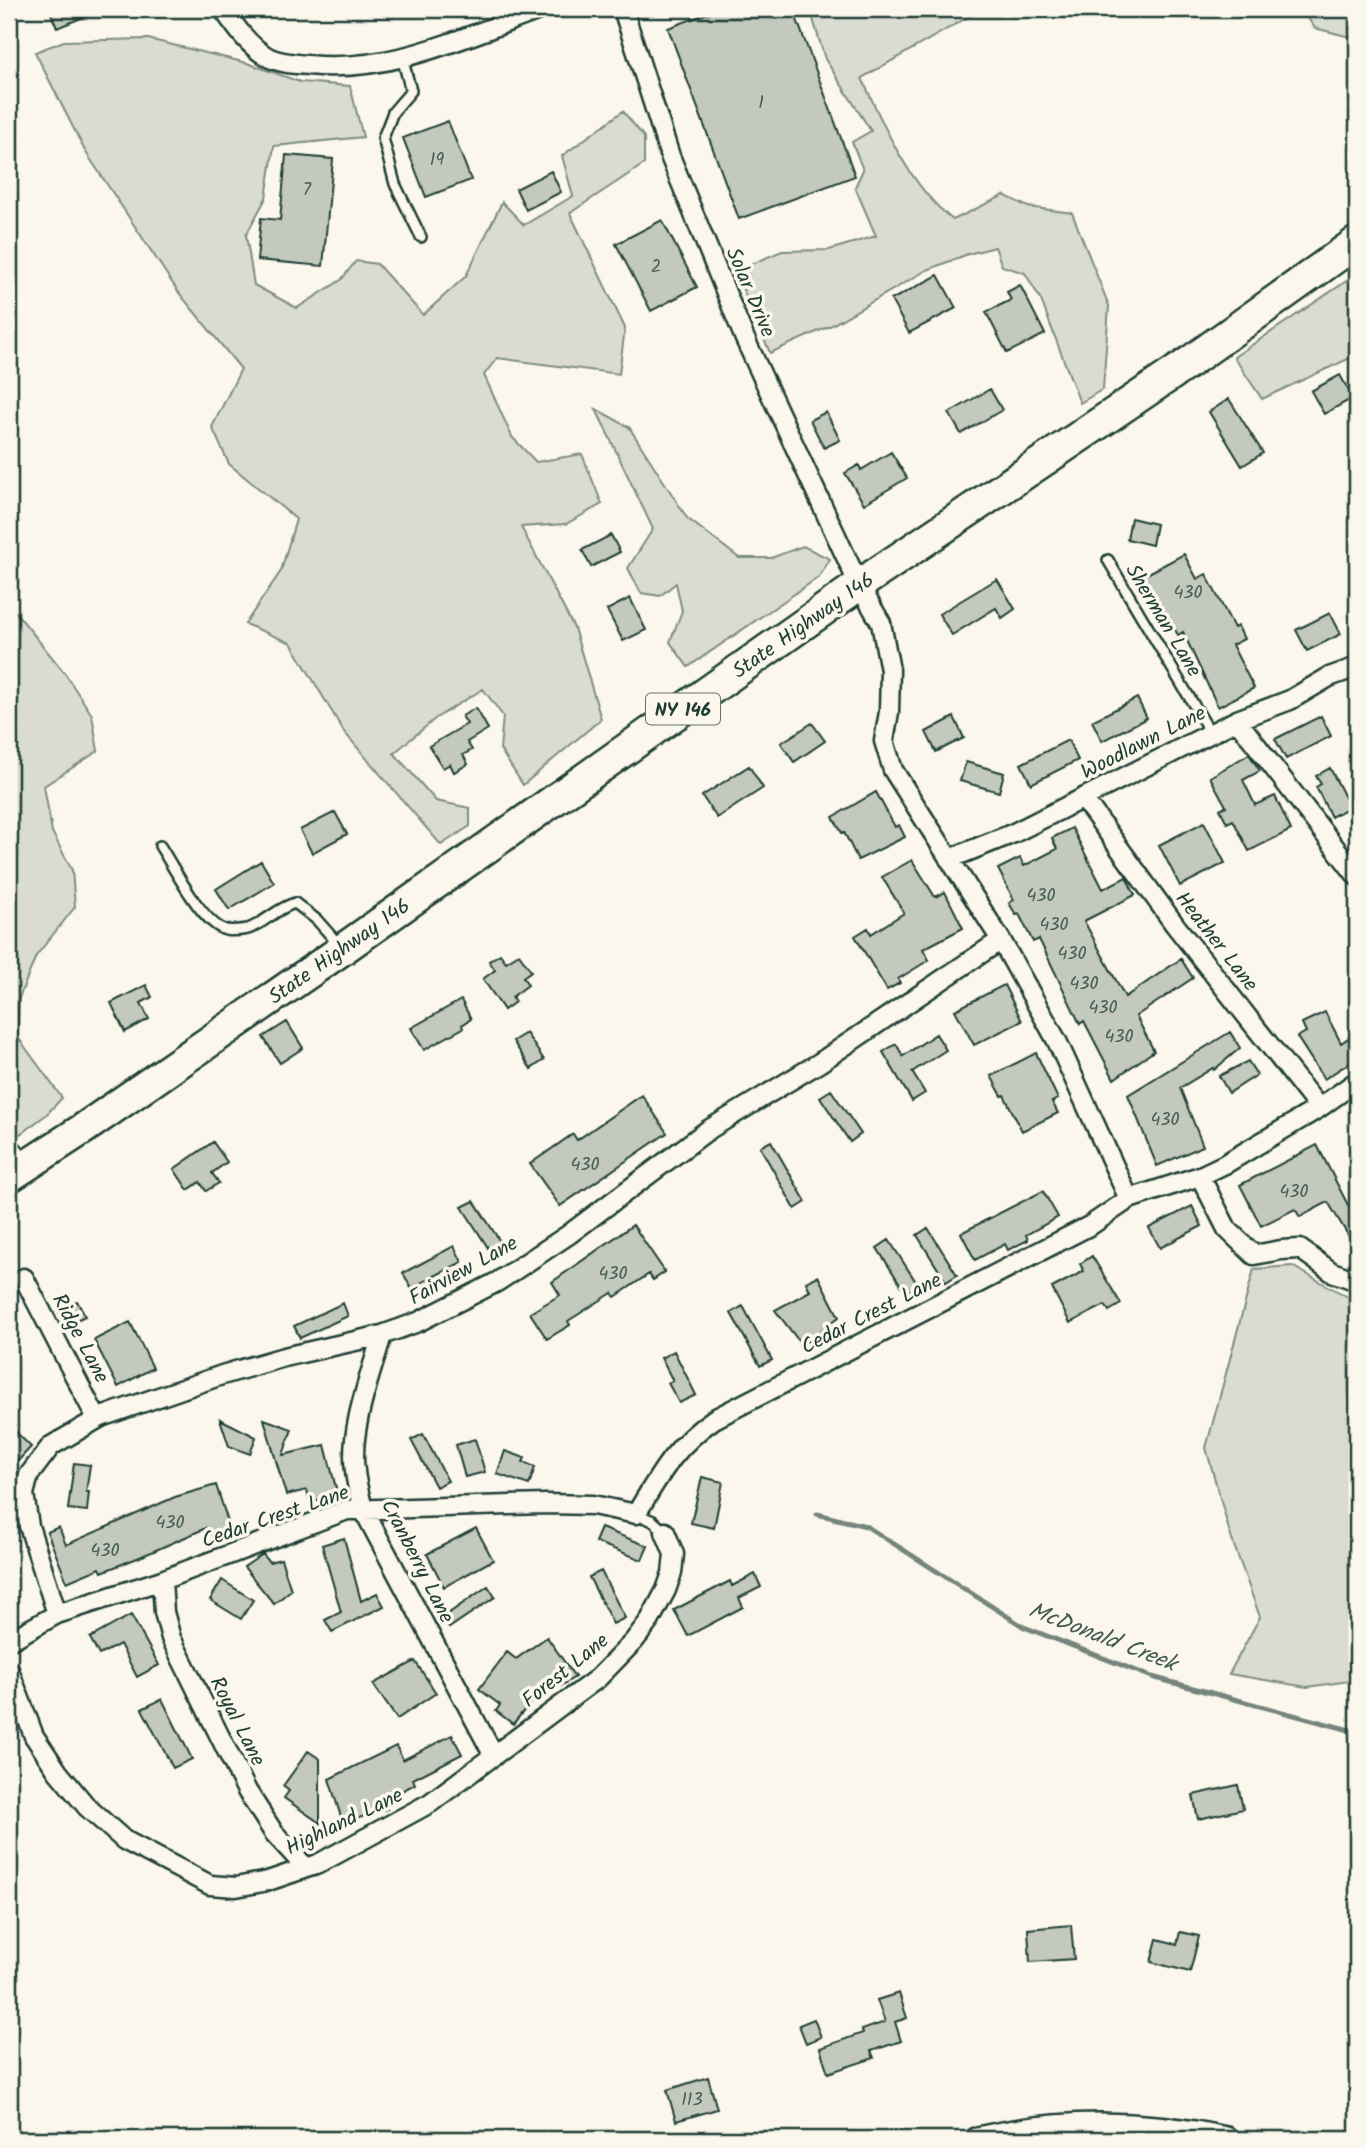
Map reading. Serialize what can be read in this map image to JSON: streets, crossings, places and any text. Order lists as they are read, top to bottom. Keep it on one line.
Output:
{"streets":{"main road":["State Highway 146","NY 146"],"street":["Solar Drive","Woodlawn Lane","Heather Lane","Fairview Lane","Cedar Crest Lane","Ridge Lane","Cranberry Lane","Forest Lane","Royal Lane","Highland Lane"],"lane":["Sherman Lane"]},"crossings":[["Solar Drive","State Highway 146"],["Sherman Lane","Woodlawn Lane"],["Woodlawn Lane","Heather Lane"],["Fairview Lane","Cedar Crest Lane"],["Fairview Lane","Ridge Lane"],["Fairview Lane","Cranberry Lane"],["Cedar Crest Lane","Cranberry Lane"],["Cedar Crest Lane","Royal Lane"],["Cranberry Lane","Forest Lane"],["Cranberry Lane","Highland Lane"],["Forest Lane","Highland Lane"],["Royal Lane","Highland Lane"]],"water":["McDonald Creek"],"house_numbers":["1","19","7","2","430","430","430","430","430","430","430","430","430","430","430","430","430","113"]}
